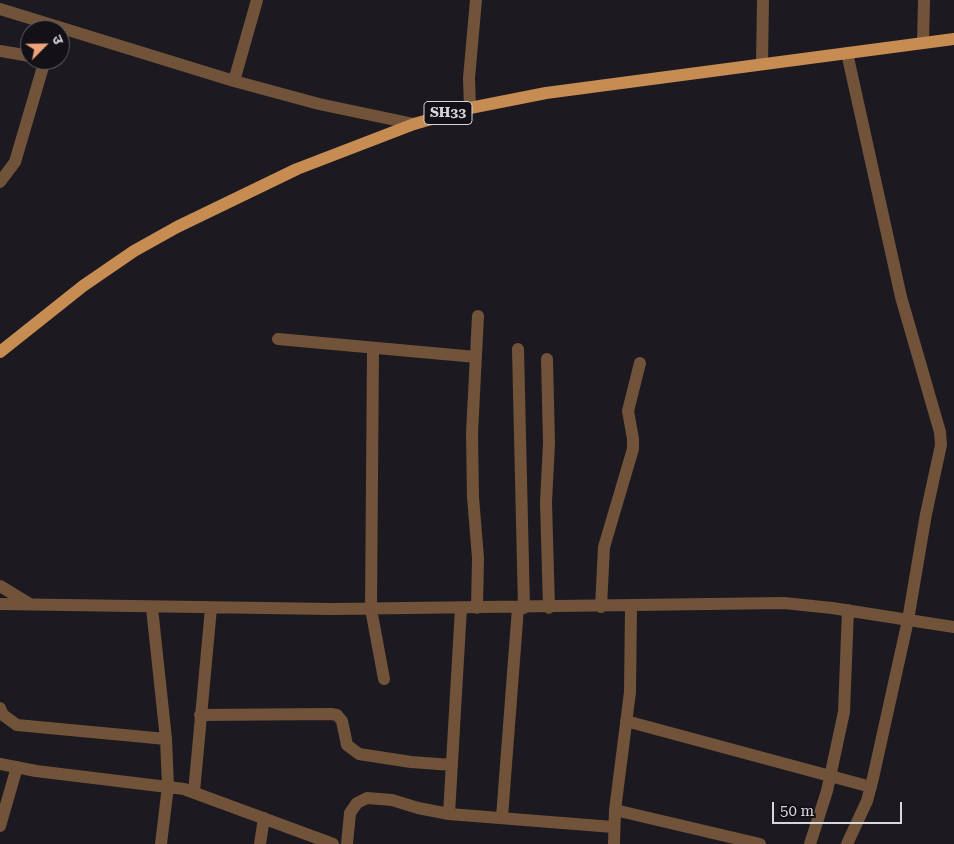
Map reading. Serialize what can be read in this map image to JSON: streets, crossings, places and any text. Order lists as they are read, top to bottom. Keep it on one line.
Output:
{"streets":{"main road":["SH33"]},"scale_bar":"50 m","north":"top right"}
